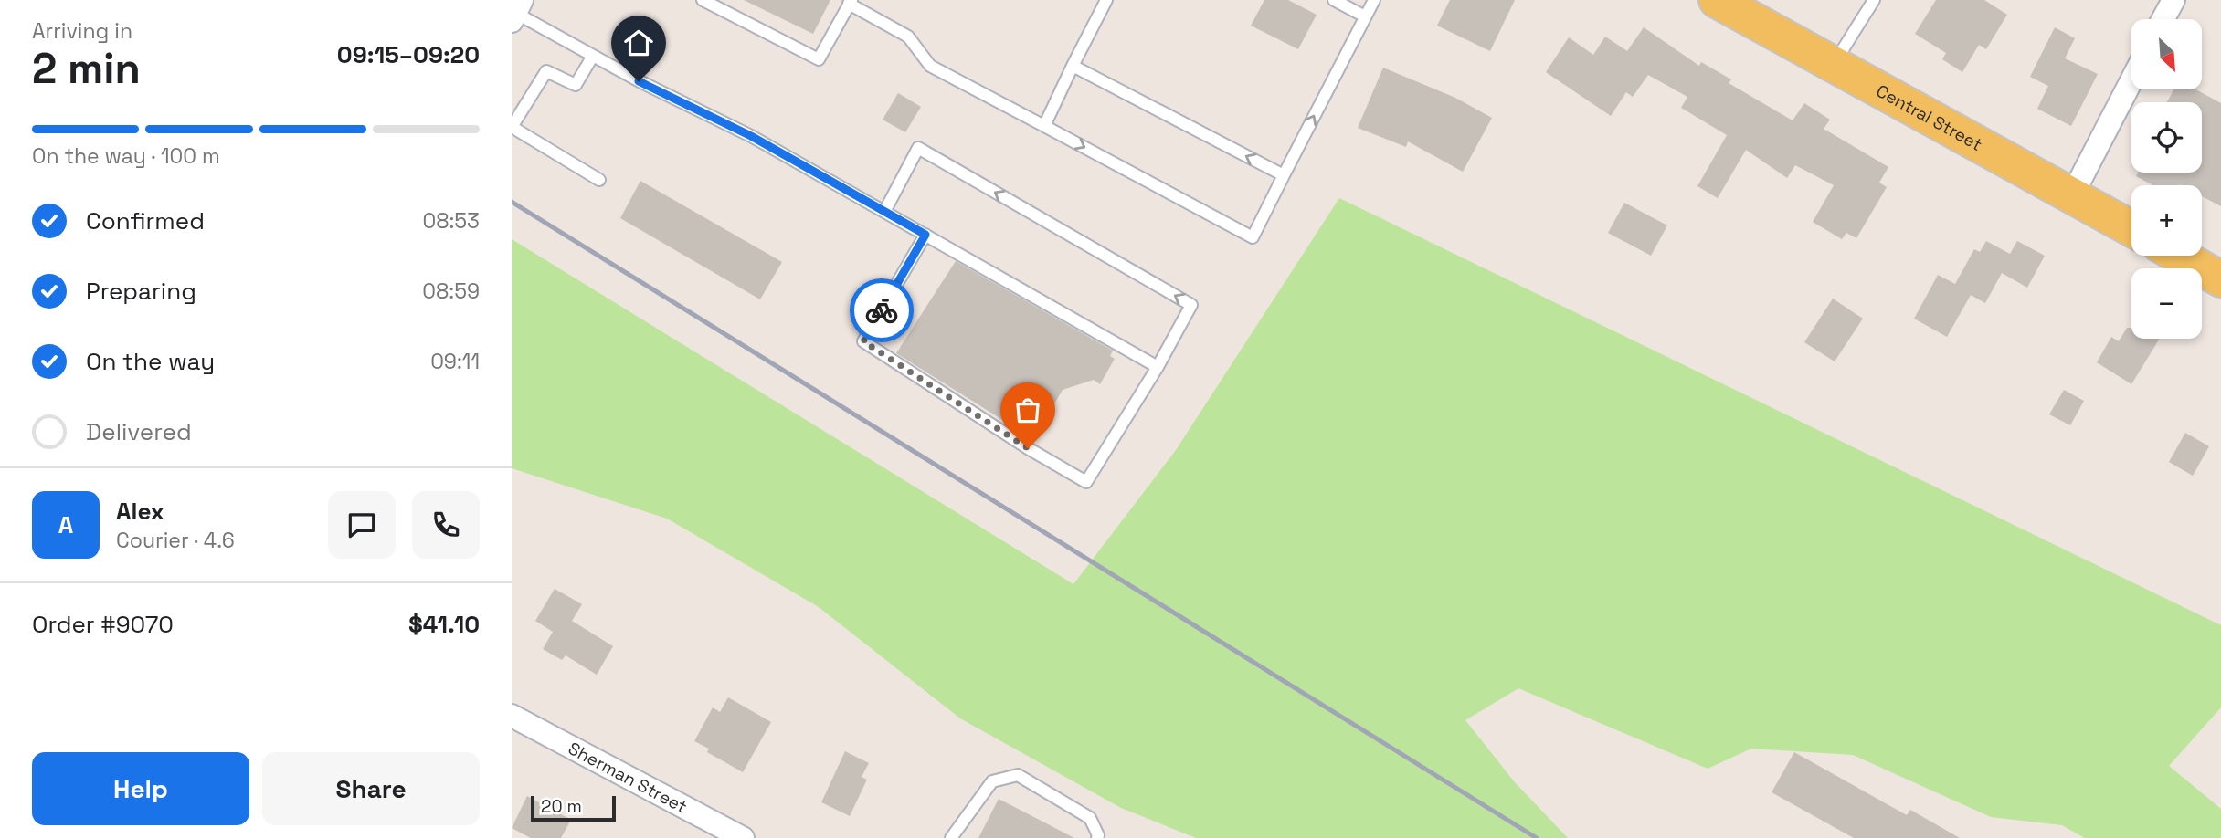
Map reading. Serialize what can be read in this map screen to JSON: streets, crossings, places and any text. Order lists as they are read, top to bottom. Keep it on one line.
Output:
{"streets":{"main road":["Central Street"],"street":["Sherman Street"]},"scale_bar":"20 m","north":"bottom right","page":{"heading":["2 min","Arriving in","09:15–09:20"],"panel":["Alex","Courier · 4.6","Order #9070","$41.10"],"map_buttons":["+","−"],"bar":"On the way · 100 m","list":[["Confirmed","08:53"],["Preparing","08:59"],["On the way","09:11"],"Delivered"],"round":"A","buttons":["Help","Share"],"scale":"20 m"}}
